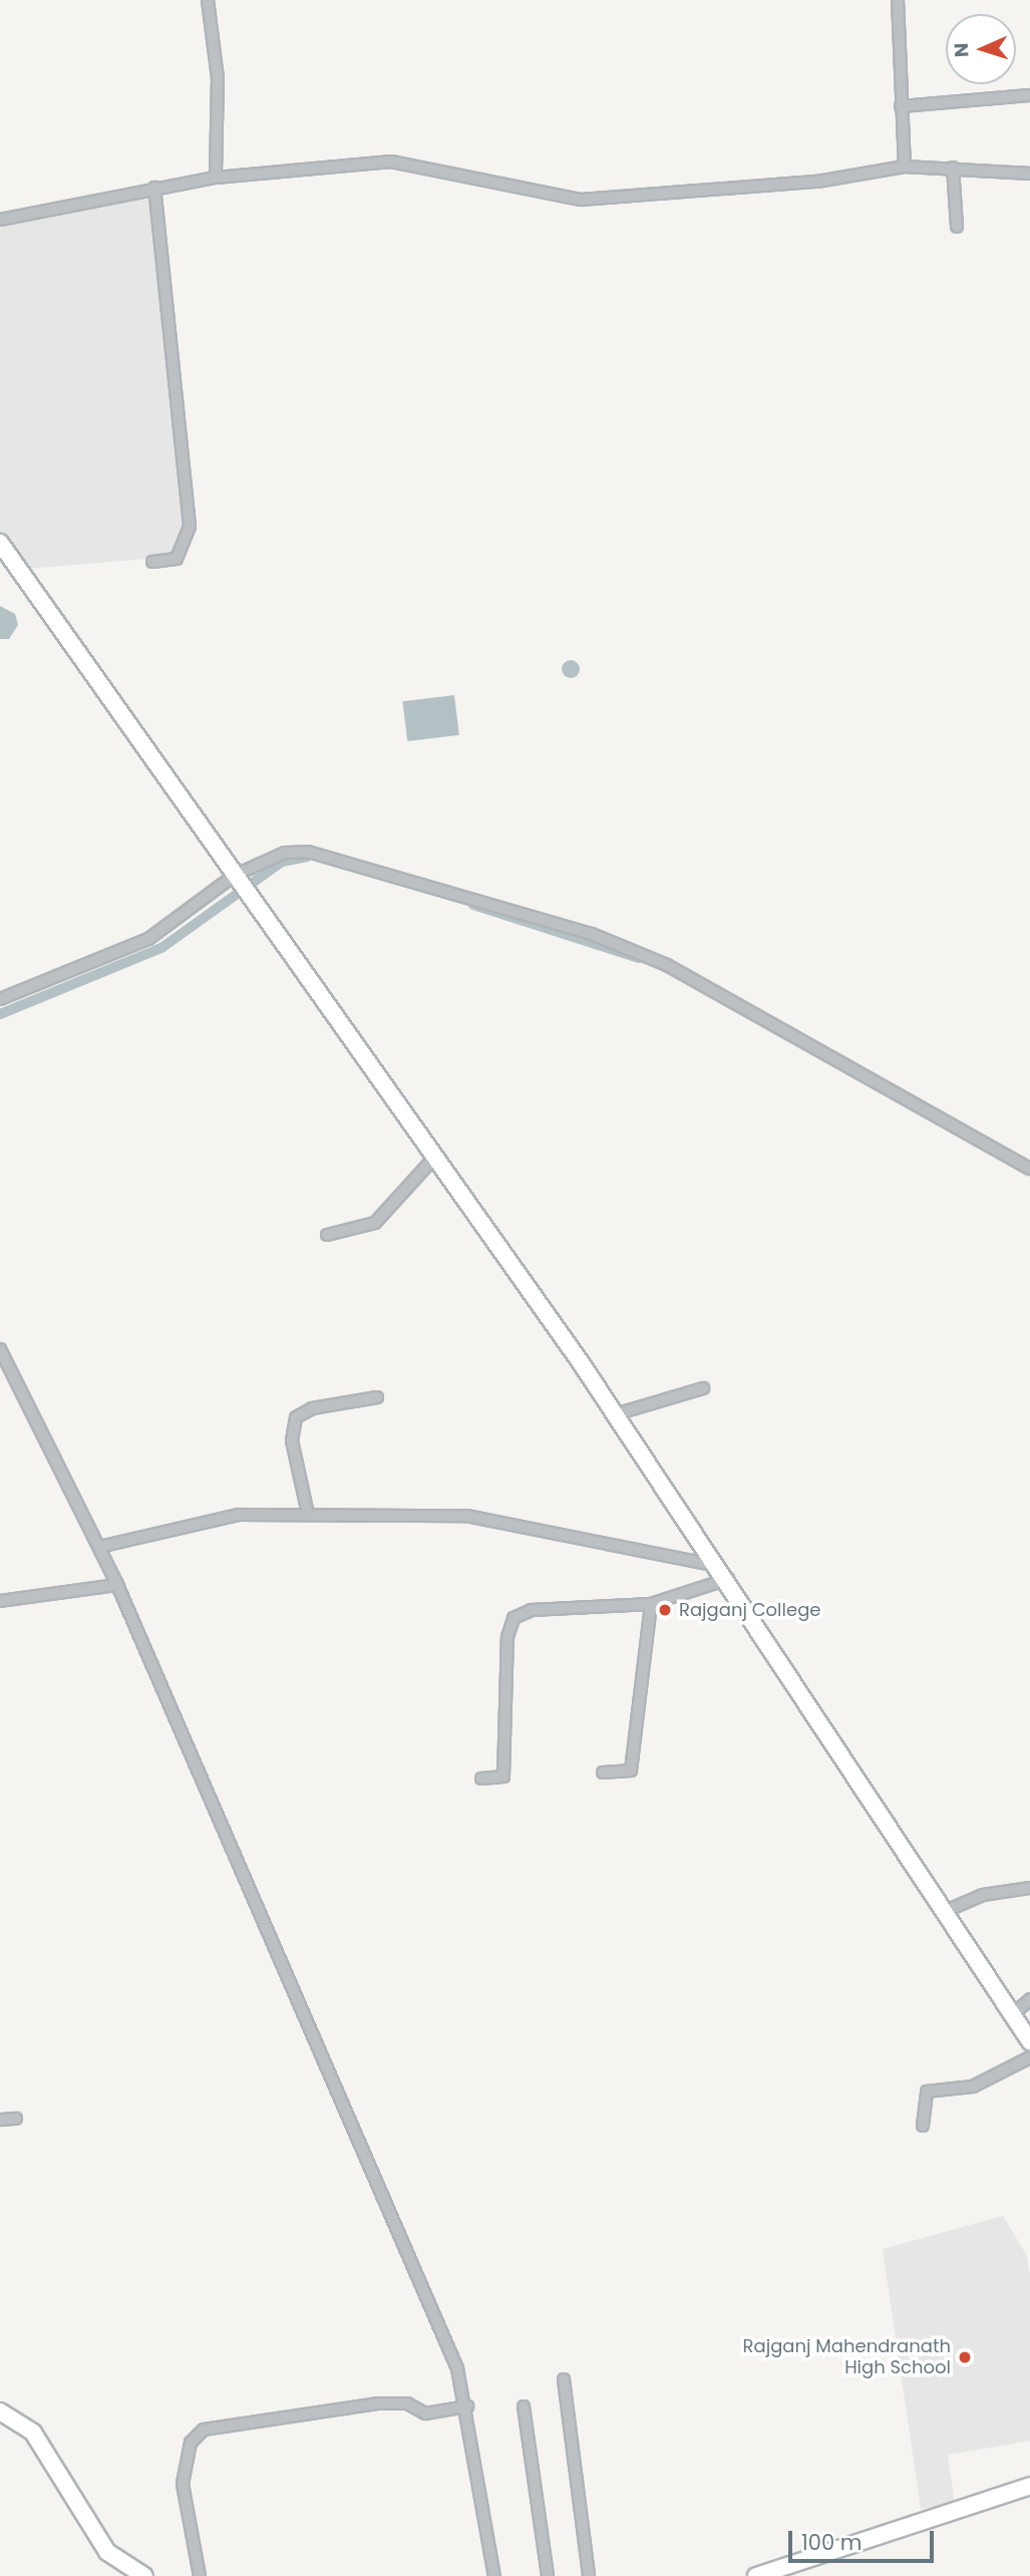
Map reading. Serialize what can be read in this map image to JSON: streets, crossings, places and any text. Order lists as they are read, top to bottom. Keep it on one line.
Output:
{"places":["Rajganj College","Rajganj Mahendranath High School"],"scale_bar":"100 m","north":"left"}
